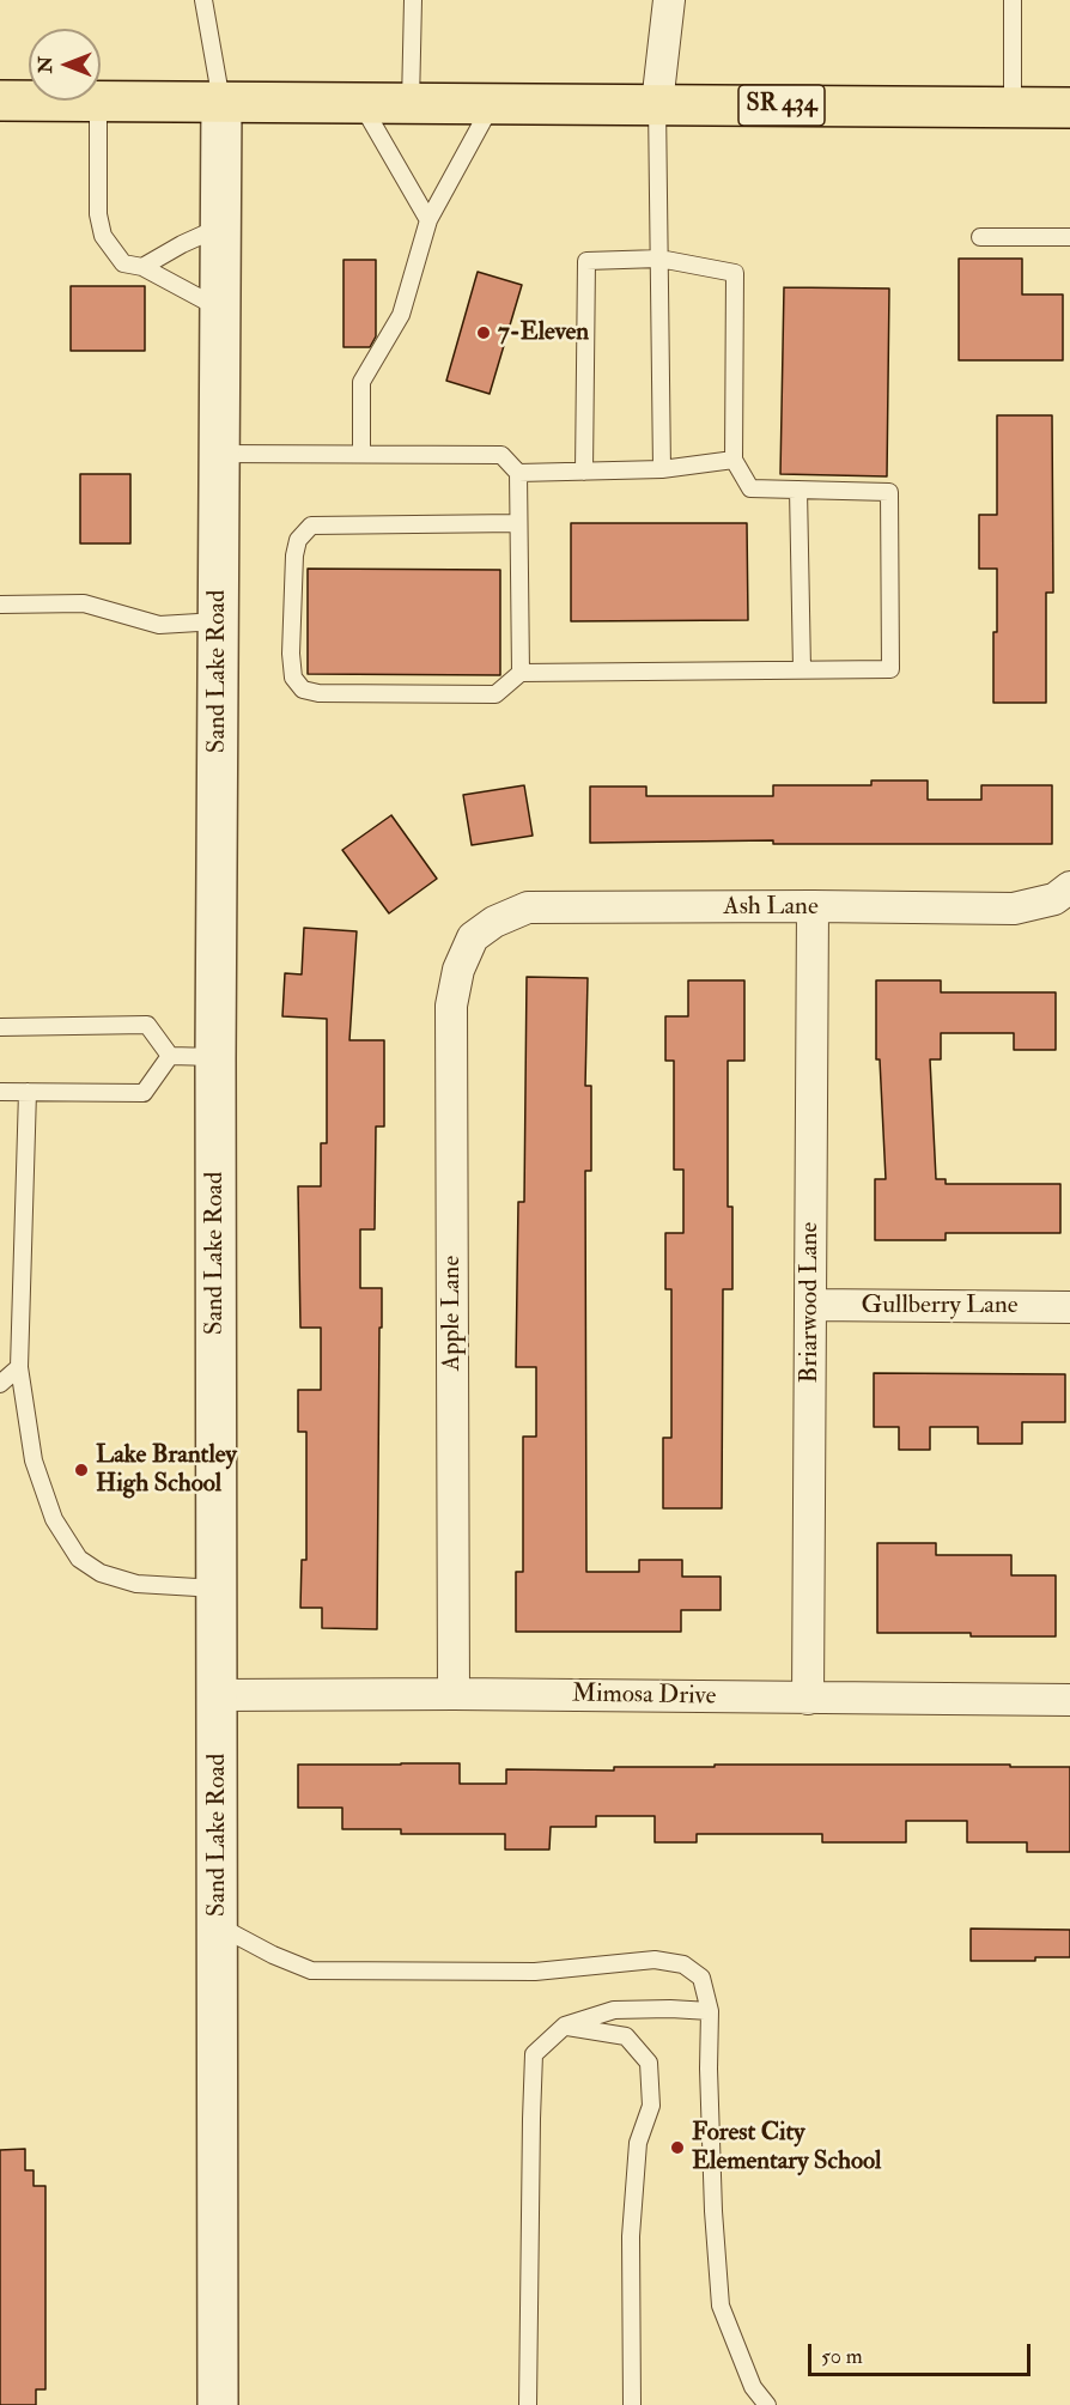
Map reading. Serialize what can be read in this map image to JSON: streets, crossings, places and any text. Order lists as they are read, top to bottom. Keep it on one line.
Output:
{"streets":{"main road":["SR 434"],"street":["Sand Lake Road","Ash Lane","Briarwood Lane","Gullberry Lane","Apple Lane","Mimosa Drive"]},"crossings":[["SR 434","Sand Lake Road"],["Sand Lake Road","Mimosa Drive"],["Ash Lane","Briarwood Lane"],["Ash Lane","Apple Lane"],["Briarwood Lane","Gullberry Lane"],["Briarwood Lane","Mimosa Drive"],["Apple Lane","Mimosa Drive"]],"places":["7-Eleven","Lake Brantley High School","Forest City Elementary School"],"scale_bar":"50 m","north":"left"}
